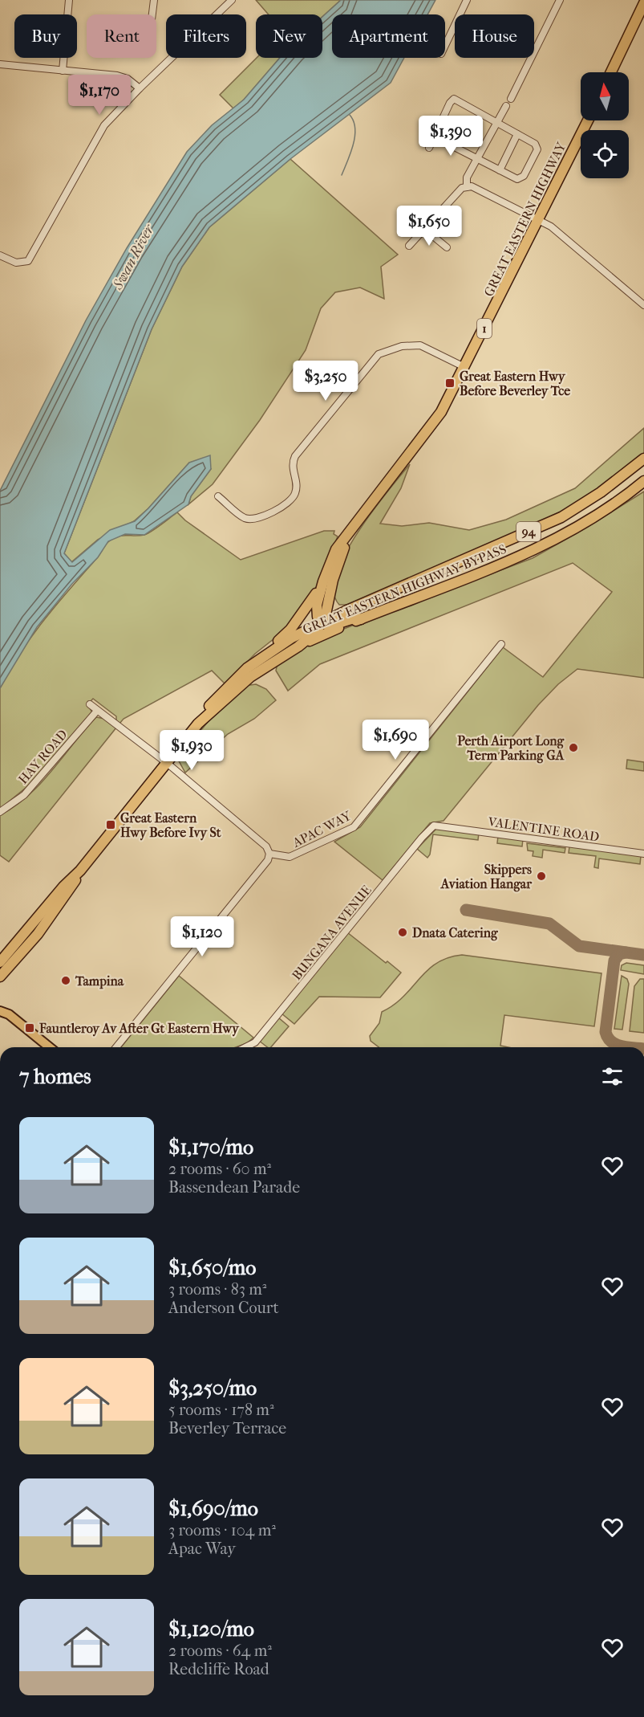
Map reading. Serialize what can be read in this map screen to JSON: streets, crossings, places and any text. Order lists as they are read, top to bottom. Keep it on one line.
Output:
{"streets":{"highway":["GREAT EASTERN HIGHWAY","1","94","GREAT EASTERN HIGHWAY BYPASS"],"street":["HAY ROAD","APAC WAY","VALENTINE ROAD","BUNGANA AVENUE"]},"crossings":[["GREAT EASTERN HIGHWAY","1"],["GREAT EASTERN HIGHWAY","GREAT EASTERN HIGHWAY BYPASS"],["VALENTINE ROAD","BUNGANA AVENUE"]],"water":["Swan River"],"places":{"transit":["Great Eastern Hwy Before Beverley Tce","Great Eastern Hwy Before Ivy St","Fauntleroy Av After Gt Eastern Hwy"],"other":["Perth Airport Long Term Parking GA","Skippers Aviation Hangar","Dnata Catering","Tampina"]},"north":"top","page":{"chip":["Buy","Rent","Filters","New","Apartment","House"],"price":["$1,170","$1,390","$1,650","$3,250","$1,690","$1,930","$1,120"],"heading":"7 homes","list":[{"name":"$1,170/mo","note":"2 rooms · 60 m² · Bassendean Parade"},{"name":"$1,650/mo","note":"3 rooms · 83 m² · Anderson Court"},{"name":"$3,250/mo","note":"5 rooms · 178 m² · Beverley Terrace"},{"name":"$1,690/mo","note":"3 rooms · 104 m² · Apac Way"},{"name":"$1,120/mo","note":"2 rooms · 64 m² · Redcliffe Road"}]}}
